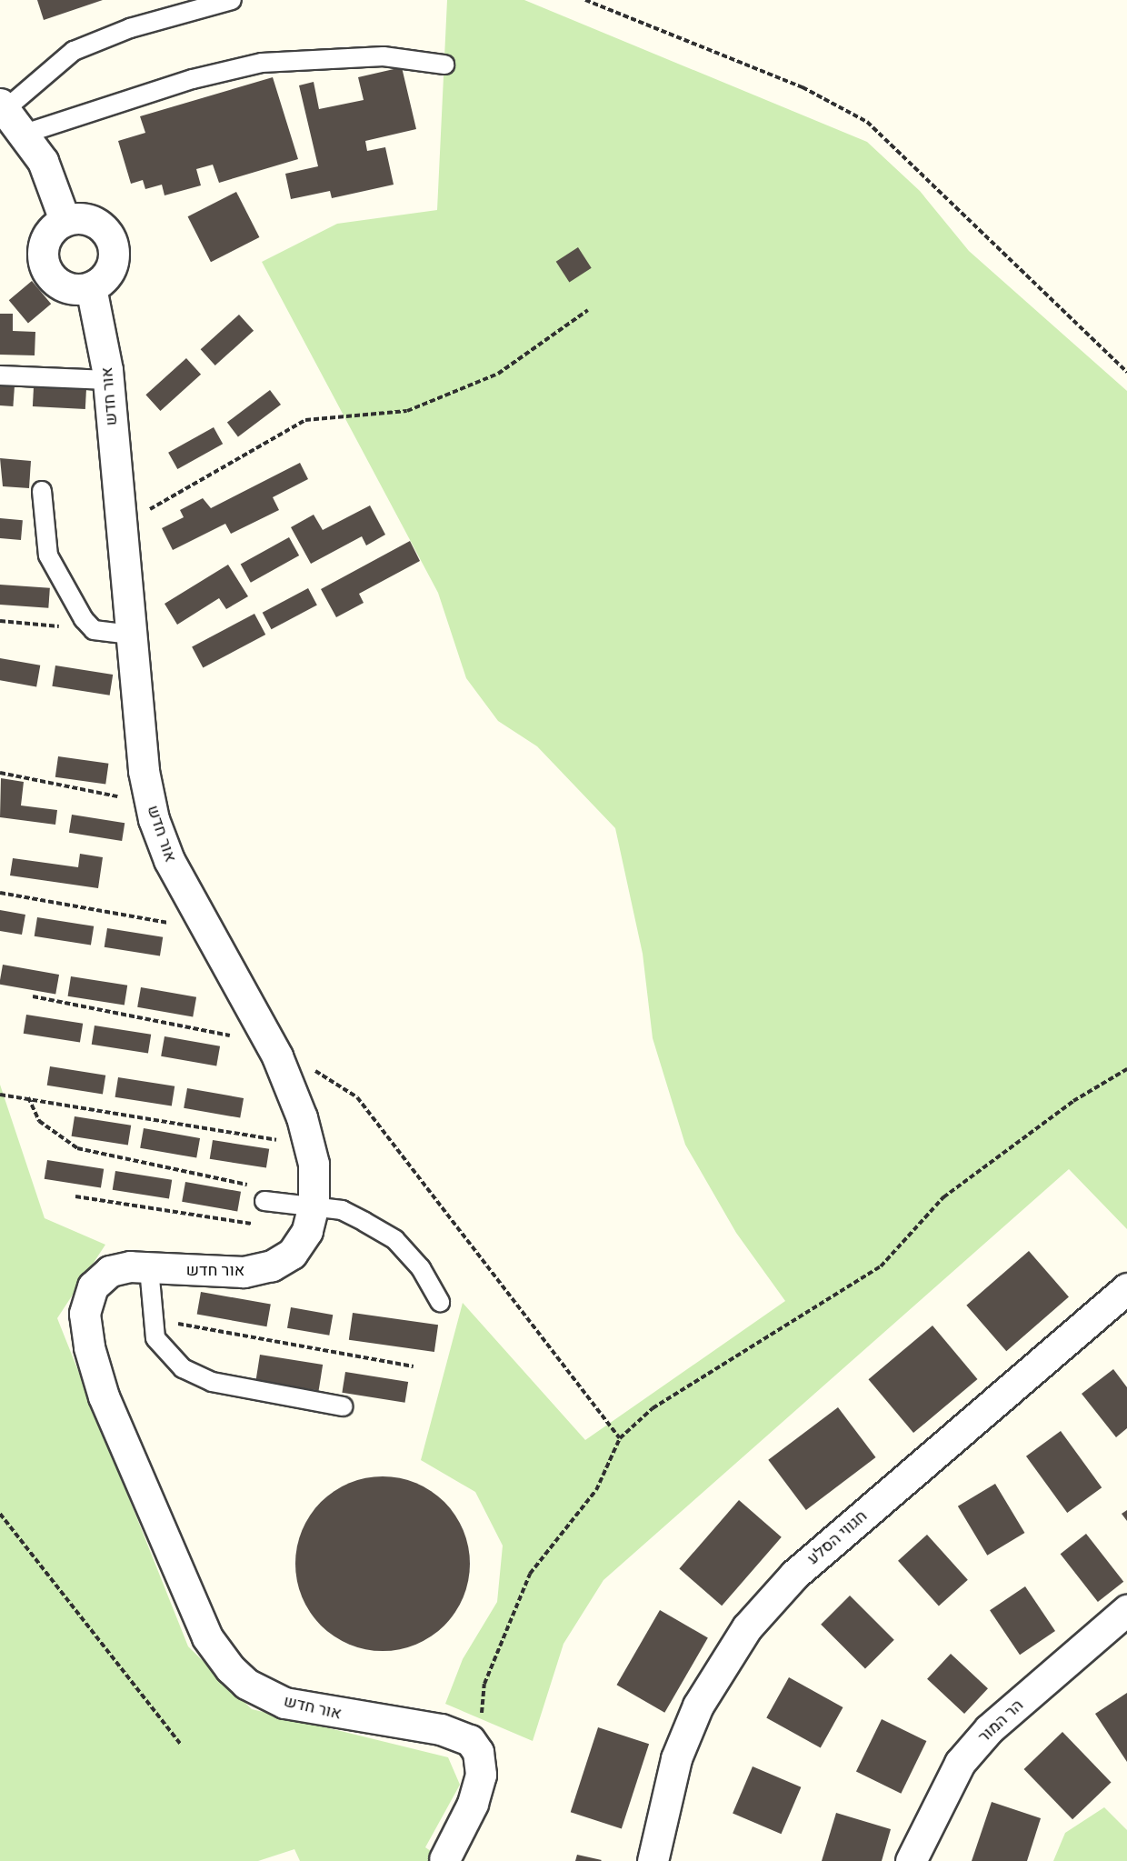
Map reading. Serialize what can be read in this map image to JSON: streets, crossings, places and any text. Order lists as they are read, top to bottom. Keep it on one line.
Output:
{"streets":{"street":["אור חדש","חגווי הסלע","הר המור"]}}
